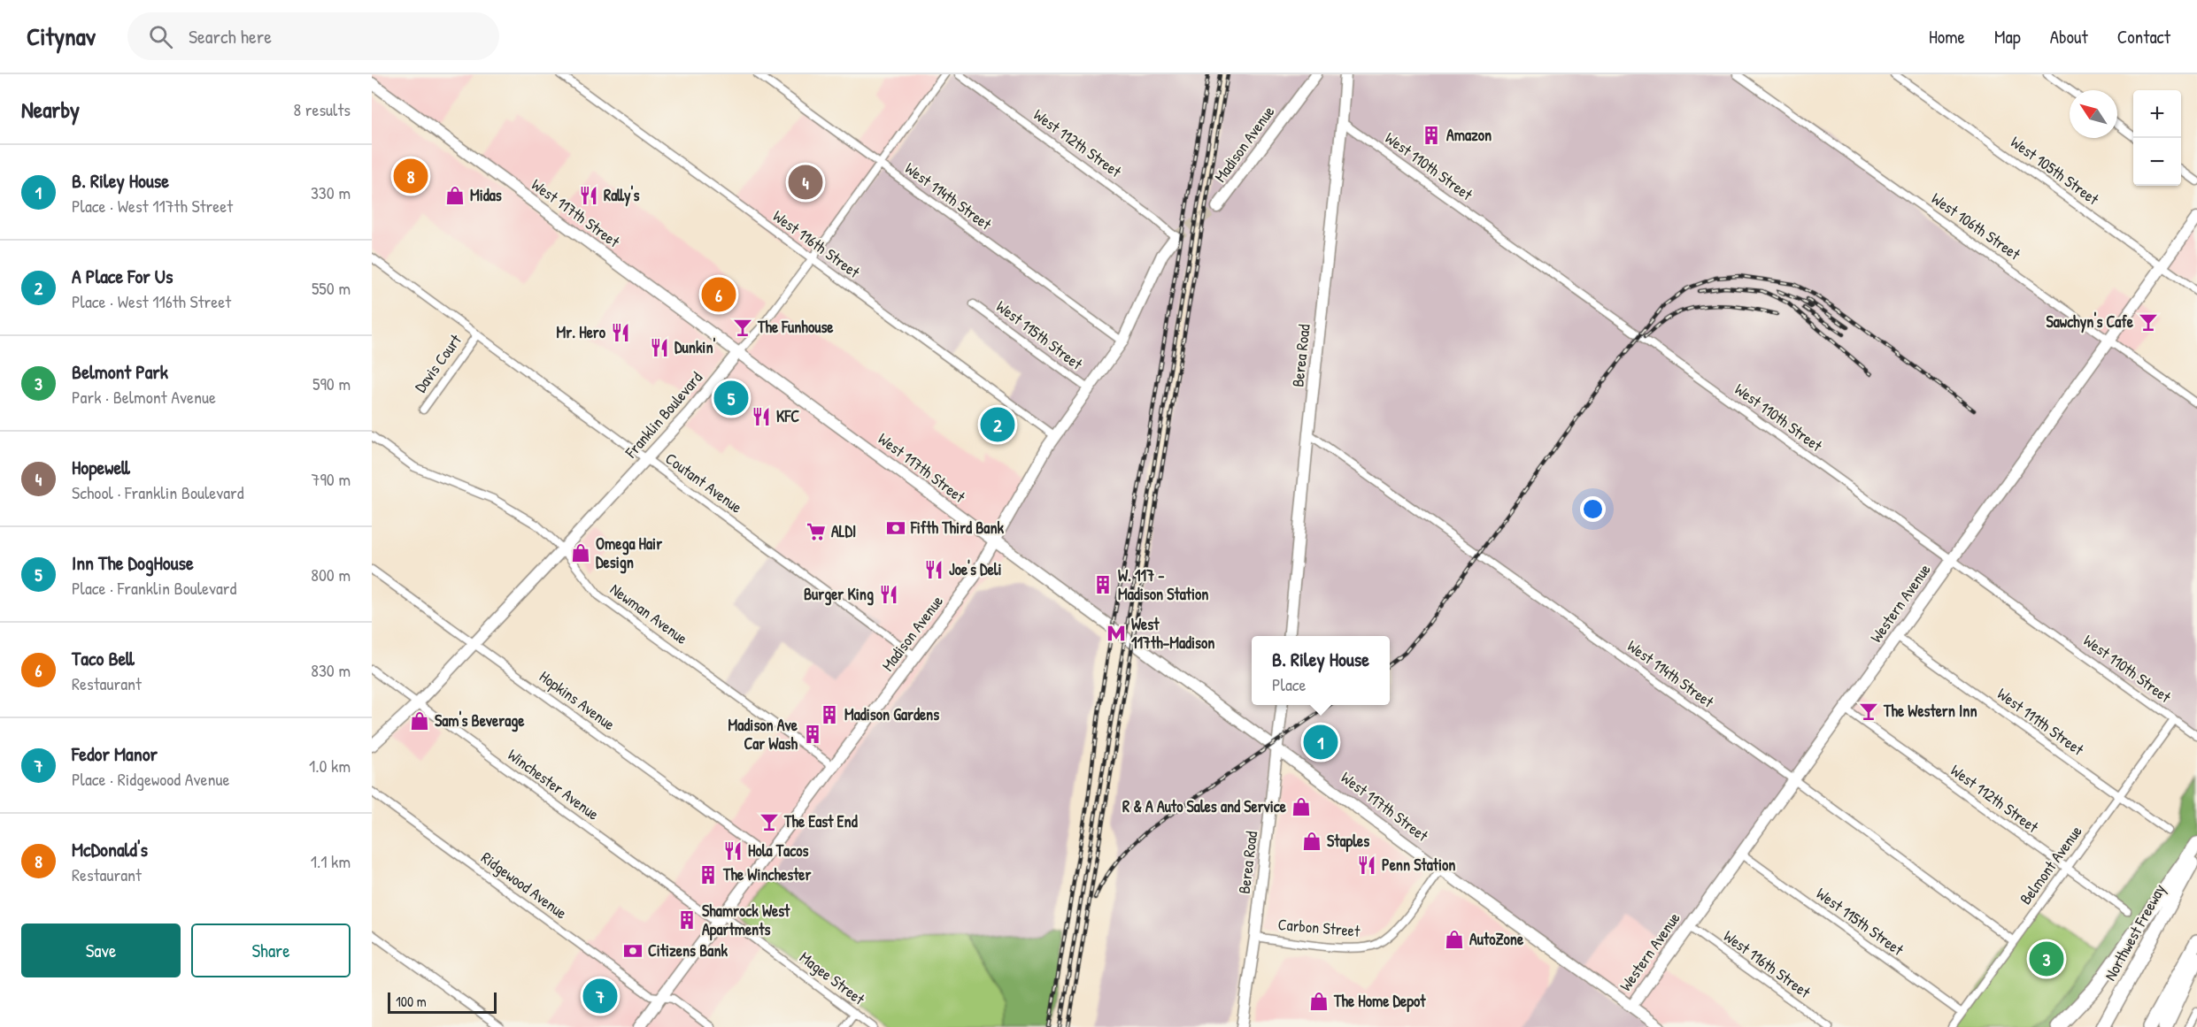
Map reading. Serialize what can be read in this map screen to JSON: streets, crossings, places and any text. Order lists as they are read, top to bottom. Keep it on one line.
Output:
{"streets":{"highway":["Northwest Freeway"],"main road":["Madison Avenue","West 117th Street","Berea Road","Franklin Boulevard","Western Avenue"],"street":["West 112th Street","West 110th Street","West 105th Street","West 114th Street","West 106th Street","West 116th Street","West 115th Street","Davis Court","Coutant Avenue","Newman Avenue","Hopkins Avenue","West 111th Street","Winchester Avenue","Belmont Avenue","Ridgewood Avenue","Carbon Street","Magee Street"]},"crossings":[["West 112th Street","Madison Avenue"],["West 112th Street","Western Avenue"],["West 112th Street","Belmont Avenue"],["Madison Avenue","West 114th Street"],["Madison Avenue","West 117th Street"],["Madison Avenue","West 116th Street"],["Madison Avenue","West 115th Street"],["Madison Avenue","Coutant Avenue"],["Madison Avenue","Newman Avenue"],["Madison Avenue","Hopkins Avenue"],["Madison Avenue","Winchester Avenue"],["Madison Avenue","Ridgewood Avenue"],["Madison Avenue","Magee Street"],["West 110th Street","Berea Road"],["West 110th Street","Western Avenue"],["West 110th Street","Belmont Avenue"],["West 105th Street","Western Avenue"],["West 114th Street","Berea Road"],["West 114th Street","Franklin Boulevard"],["West 114th Street","Western Avenue"],["West 114th Street","Belmont Avenue"],["West 117th Street","Berea Road"],["West 117th Street","Franklin Boulevard"],["West 117th Street","Western Avenue"],["West 117th Street","Carbon Street"],["West 106th Street","Western Avenue"],["West 116th Street","Franklin Boulevard"],["West 116th Street","Western Avenue"],["West 115th Street","Western Avenue"],["West 115th Street","Belmont Avenue"],["Berea Road","Carbon Street"],["Davis Court","Coutant Avenue"],["Franklin Boulevard","Coutant Avenue"],["Franklin Boulevard","Newman Avenue"],["Franklin Boulevard","Hopkins Avenue"],["Franklin Boulevard","Winchester Avenue"],["Western Avenue","West 111th Street"],["West 111th Street","Belmont Avenue"],["Winchester Avenue","Magee Street"]],"places":{"building":["Amazon","W. 117 - Madison Station","Madison Gardens","Madison Ave Car Wash","The Winchester","Shamrock West Apartments"],"shop":["Midas","Omega Hair Design","Sam's Beverage","R & A Auto Sales and Service","Staples","AutoZone","The Home Depot"],"restaurant":["Rally's","Mr. Hero","Dunkin'","KFC","Joe's Deli","Burger King","Hola Tacos","Penn Station"],"bar":["Sawchyn's Cafe","The Funhouse","The Western Inn","The East End"],"bank":["Fifth Third Bank","Citizens Bank"],"supermarket":["ALDI"],"metro station":["West 117th–Madison"]},"scale_bar":"100 m","north":"top left","page":{"header":"Citynav","search":"Search here","nav":["Home","Map","About","Contact"],"heading":["Nearby","8 results"],"map_buttons":["+","−"],"list":[{"mark":"1","name":"B. Riley House","note":"Place · West 117th Street","value":"330 m"},{"mark":"2","name":"A Place For Us","note":"Place · West 116th Street","value":"550 m"},{"mark":"3","name":"Belmont Park","note":"Park · Belmont Avenue","value":"590 m"},{"mark":"4","name":"Hopewell","note":"School · Franklin Boulevard","value":"790 m"},{"mark":"5","name":"Inn The DogHouse","note":"Place · Franklin Boulevard","value":"800 m"},{"mark":"6","name":"Taco Bell","note":"Restaurant","value":"830 m"},{"mark":"7","name":"Fedor Manor","note":"Place · Ridgewood Avenue","value":"1.0 km"},{"mark":"8","name":"McDonald's","note":"Restaurant","value":"1.1 km"}],"pins":["8","4","6","5","2","1","3","7"],"popup":["B. Riley House","Place"],"buttons":["Save","Share"],"scale":"100 m"}}
